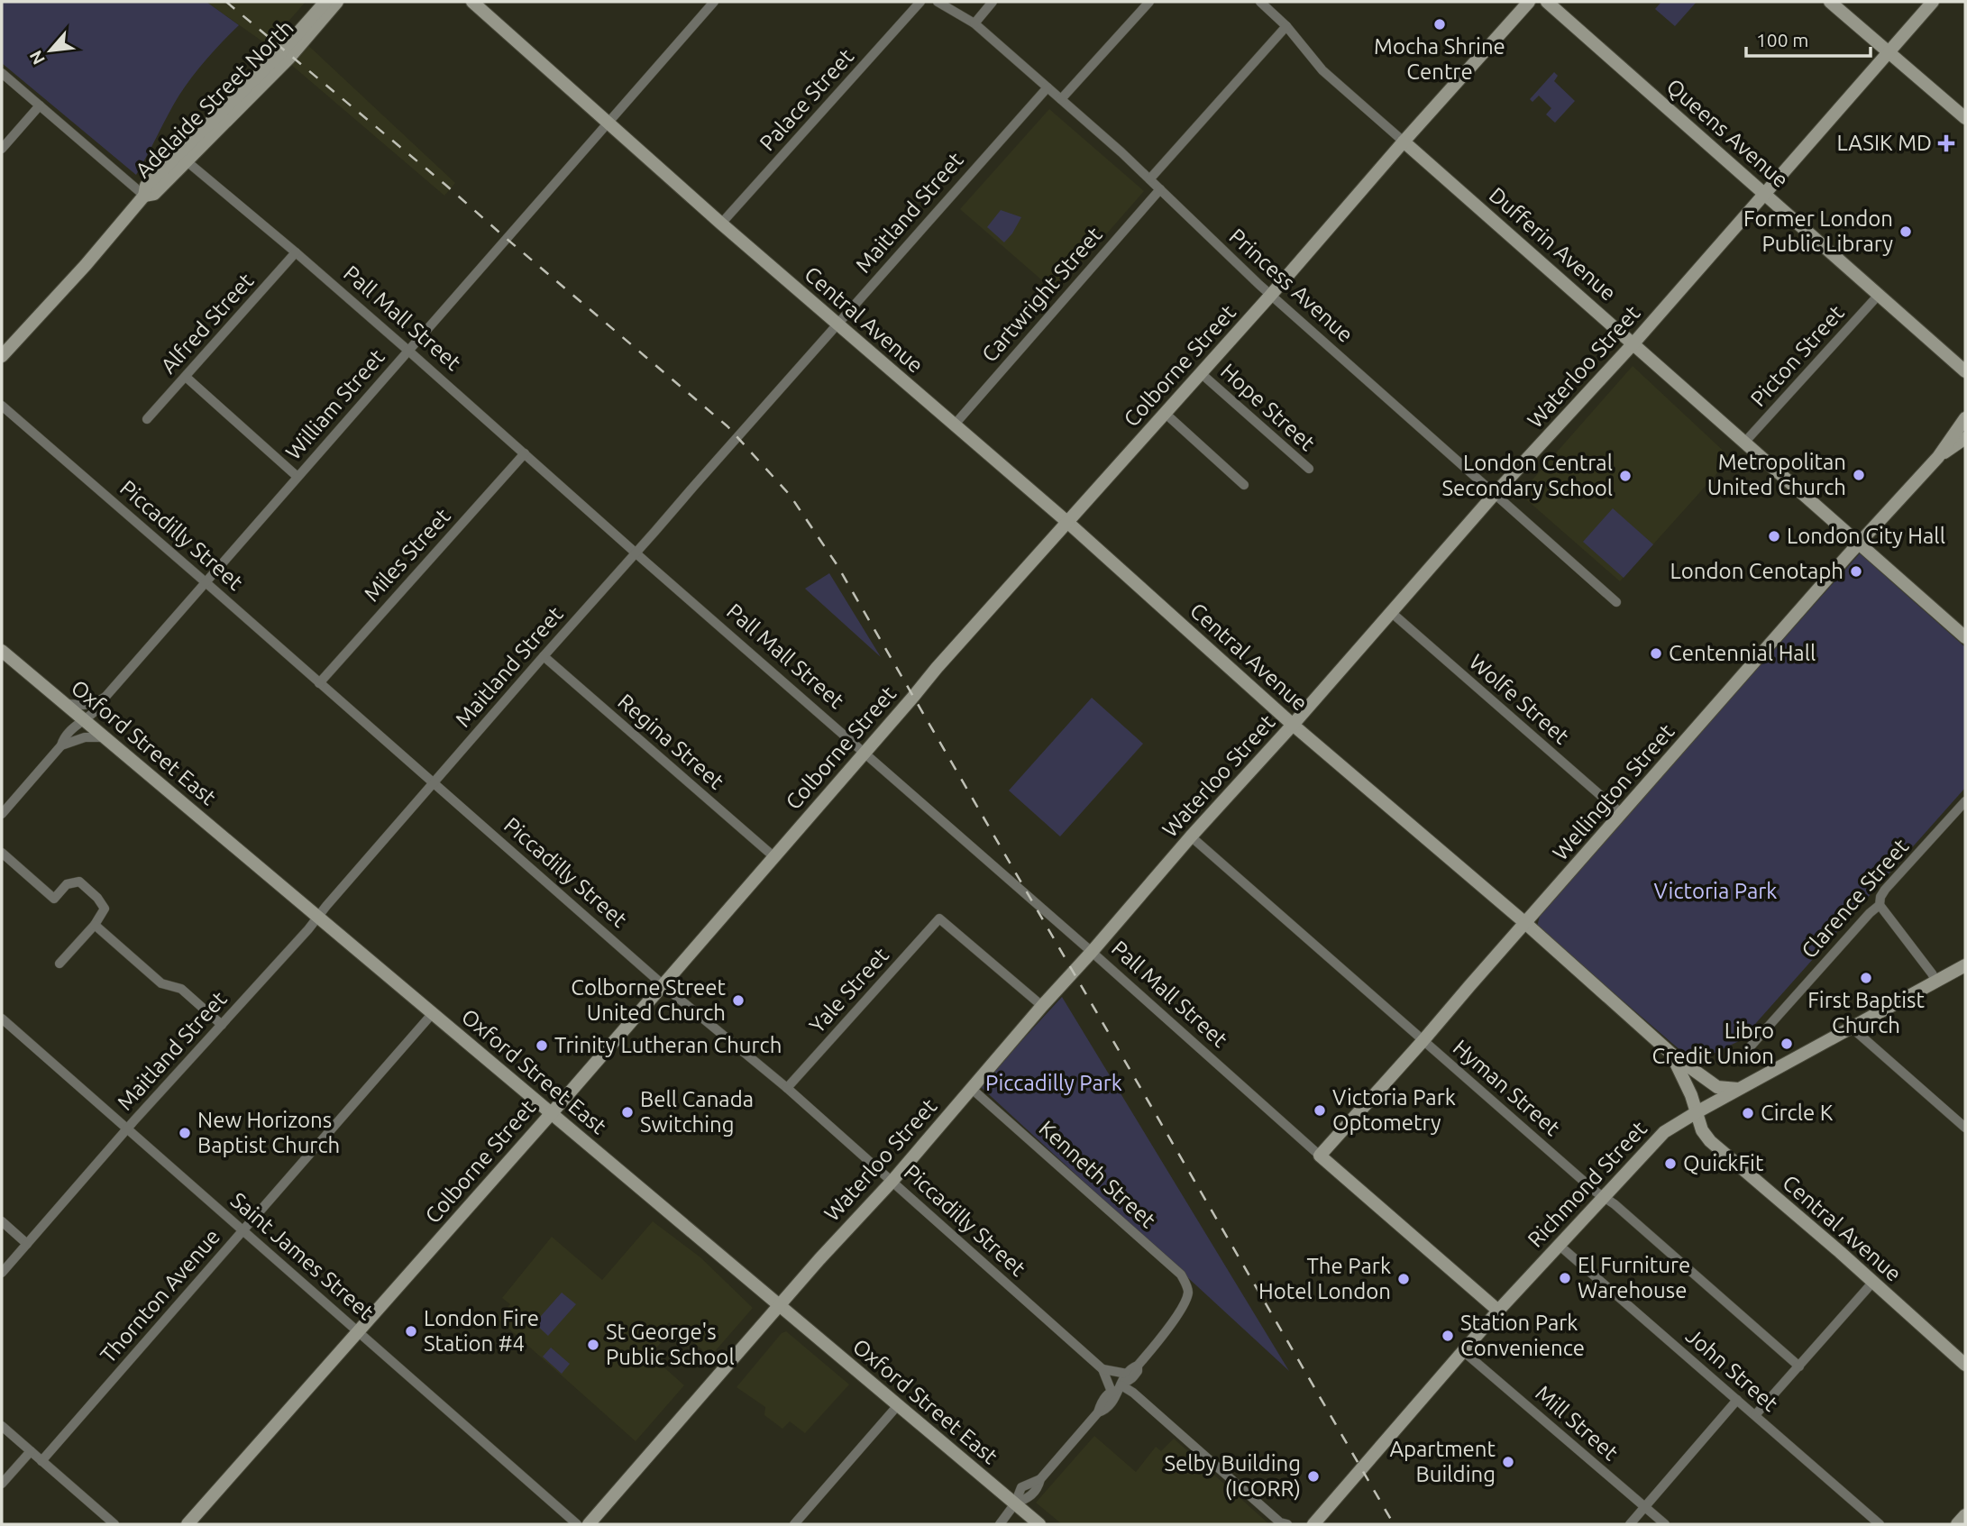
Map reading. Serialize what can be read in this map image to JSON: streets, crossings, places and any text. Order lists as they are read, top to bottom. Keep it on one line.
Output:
{"streets":{"street":["Adelaide Street North","Palace Street","Queens Avenue","Maitland Street","Dufferin Avenue","Princess Avenue","Cartwright Street","Pall Mall Street","Central Avenue","Alfred Street","Picton Street","Colborne Street","Waterloo Street","William Street","Hope Street","Piccadilly Street","Miles Street","Wolfe Street","Regina Street","Oxford Street East","Wellington Street","Clarence Street","Yale Street","Hyman Street","Kenneth Street","Richmond Street","Saint James Street","Thornton Avenue","John Street","Mill Street"]},"crossings":[["Adelaide Street North","Pall Mall Street"],["Palace Street","Central Avenue"],["Queens Avenue","Picton Street"],["Queens Avenue","Waterloo Street"],["Maitland Street","Princess Avenue"],["Maitland Street","Pall Mall Street"],["Maitland Street","Central Avenue"],["Maitland Street","Piccadilly Street"],["Maitland Street","Regina Street"],["Maitland Street","Oxford Street East"],["Maitland Street","Saint James Street"],["Dufferin Avenue","Picton Street"],["Dufferin Avenue","Colborne Street"],["Dufferin Avenue","Waterloo Street"],["Dufferin Avenue","Wellington Street"],["Princess Avenue","Cartwright Street"],["Princess Avenue","Colborne Street"],["Princess Avenue","Waterloo Street"],["Cartwright Street","Central Avenue"],["Pall Mall Street","Alfred Street"],["Pall Mall Street","Colborne Street"],["Pall Mall Street","Waterloo Street"],["Pall Mall Street","William Street"],["Pall Mall Street","Miles Street"],["Pall Mall Street","Wellington Street"],["Pall Mall Street","Richmond Street"],["Central Avenue","Colborne Street"],["Central Avenue","Waterloo Street"],["Central Avenue","William Street"],["Central Avenue","Wellington Street"],["Central Avenue","Richmond Street"],["Colborne Street","Hope Street"],["Colborne Street","Piccadilly Street"],["Colborne Street","Regina Street"],["Colborne Street","Oxford Street East"],["Colborne Street","Saint James Street"],["Waterloo Street","Piccadilly Street"],["Waterloo Street","Wolfe Street"],["Waterloo Street","Oxford Street East"],["Waterloo Street","Yale Street"],["Waterloo Street","Hyman Street"],["Waterloo Street","Kenneth Street"],["William Street","Piccadilly Street"],["William Street","Oxford Street East"],["Piccadilly Street","Miles Street"],["Piccadilly Street","Yale Street"],["Wolfe Street","Wellington Street"],["Oxford Street East","Thornton Avenue"],["Wellington Street","Hyman Street"],["Hyman Street","Richmond Street"],["Richmond Street","John Street"],["Richmond Street","Mill Street"],["Saint James Street","Thornton Avenue"]],"parks":["Victoria Park","Piccadilly Park"],"places":{"other":["Mocha Shrine Centre","Former London Public Library","Metropolitan United Church","London Central Secondary School","London City Hall","London Cenotaph","Centennial Hall","First Baptist Church","Colborne Street United Church","Libro Credit Union","Trinity Lutheran Church","Victoria Park Optometry","Bell Canada Switching","Circle K","New Horizons Baptist Church","QuickFit","El Furniture Warehouse","The Park Hotel London","London Fire Station #4","Station Park Convenience","St George's Public School","Apartment Building","Selby Building (ICORR)"],"health":["LASIK MD"]},"scale_bar":"100 m","north":"bottom left"}
